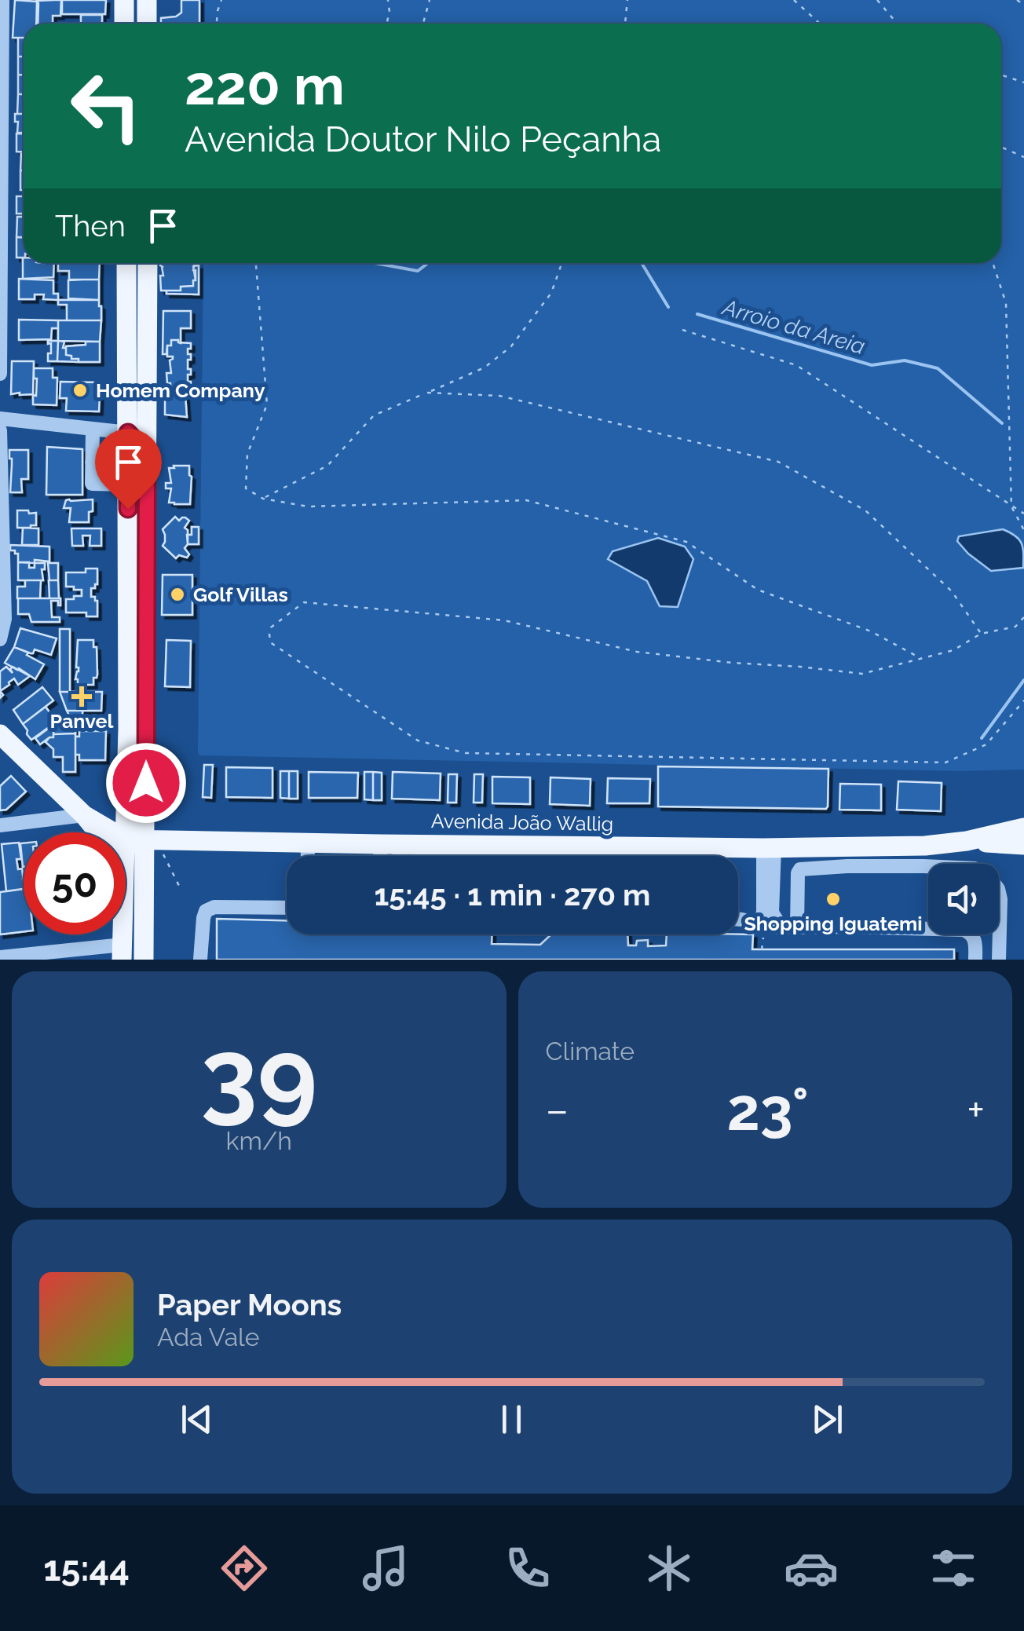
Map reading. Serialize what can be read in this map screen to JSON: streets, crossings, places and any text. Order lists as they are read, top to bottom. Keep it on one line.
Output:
{"streets":{"main road":["Avenida João Wallig"]},"water":["Arroio da Areia"],"places":{"other":["Homem Company","Golf Villas","Shopping Iguatemi"],"health":["Panvel"]},"page":{"turn":["220 m","Avenida Doutor Nilo Peçanha"],"then":"Then","limit":"50","trip":"15:45 · 1 min · 270 m","tile":[["39","km/h"],"Climate"],"heat":["−","23°","+"],"song":["Paper Moons","Ada Vale"],"tabs":"15:44"}}
